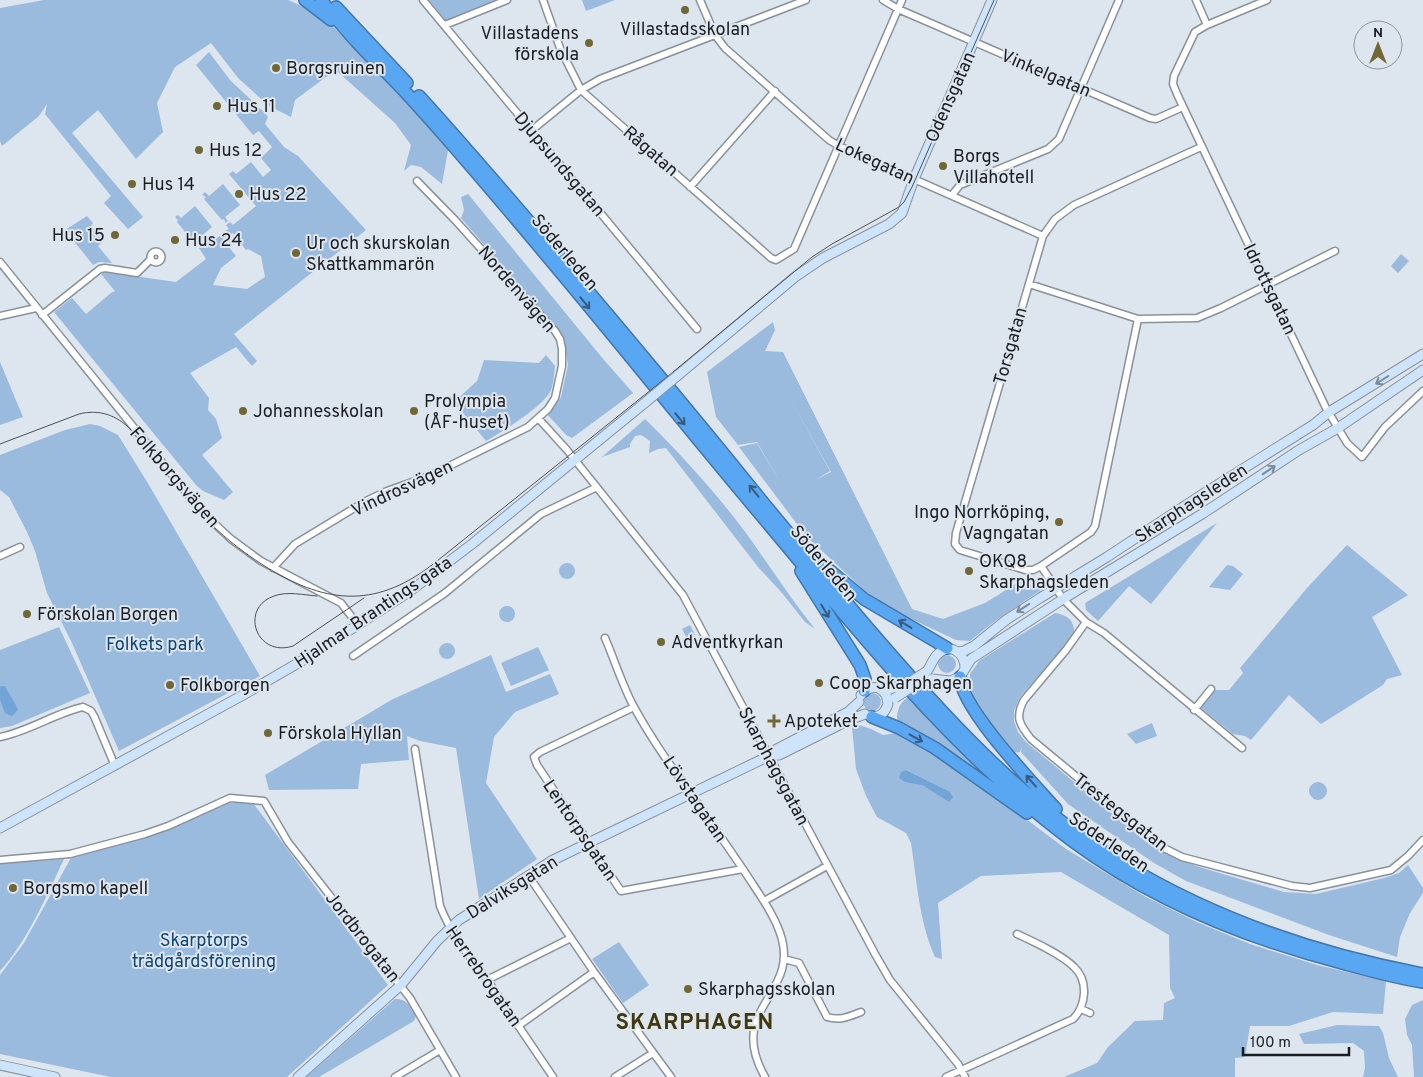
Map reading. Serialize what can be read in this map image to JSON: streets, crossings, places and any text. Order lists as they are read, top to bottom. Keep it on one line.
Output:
{"streets":{"highway":["Söderleden"],"street":["Vinkelgatan","Odensgatan","Rågatan","Lokegatan","Djupsundsgatan","Nordenvägen","Idrottsgatan","Torsgatan","Folkborgsvägen","Vindrosvägen","Skarphagsleden","Hjalmar Brantings gata","Skarphagsgatan","Lövstagatan","Trestegsgatan","Lentorpsgatan","Dalviksgatan","Jordbrogatan","Herrebrogatan"]},"crossings":[["Vinkelgatan","Odensgatan"],["Vinkelgatan","Idrottsgatan"],["Odensgatan","Lokegatan"],["Odensgatan","Hjalmar Brantings gata"],["Rågatan","Lokegatan"],["Lokegatan","Torsgatan"],["Nordenvägen","Vindrosvägen"],["Idrottsgatan","Torsgatan"],["Idrottsgatan","Skarphagsleden"],["Folkborgsvägen","Vindrosvägen"],["Folkborgsvägen","Hjalmar Brantings gata"],["Hjalmar Brantings gata","Skarphagsgatan"],["Skarphagsgatan","Dalviksgatan"],["Lövstagatan","Lentorpsgatan"],["Lövstagatan","Dalviksgatan"],["Lentorpsgatan","Dalviksgatan"],["Dalviksgatan","Jordbrogatan"],["Dalviksgatan","Herrebrogatan"]],"districts":["SKARPHAGEN"],"parks":["Folkets park","Skarptorps trädgårdsförening"],"places":{"other":["Villastadsskolan","Villastadens förskola","Borgsruinen","Hus 11","Hus 12","Borgs Villahotell","Hus 14","Hus 22","Hus 15","Hus 24","Ur och skurskolan Skattkammarön","Johannesskolan","Prolympia (ÅF-huset)","Ingo Norrköping, Vagngatan","OKQ8 Skarphagsleden","Förskolan Borgen","Adventkyrkan","Coop Skarphagen","Folkborgen","Förskola Hyllan","Borgsmo kapell","Skarphagsskolan"],"health":["Apoteket"]},"scale_bar":"100 m","north":"top"}
